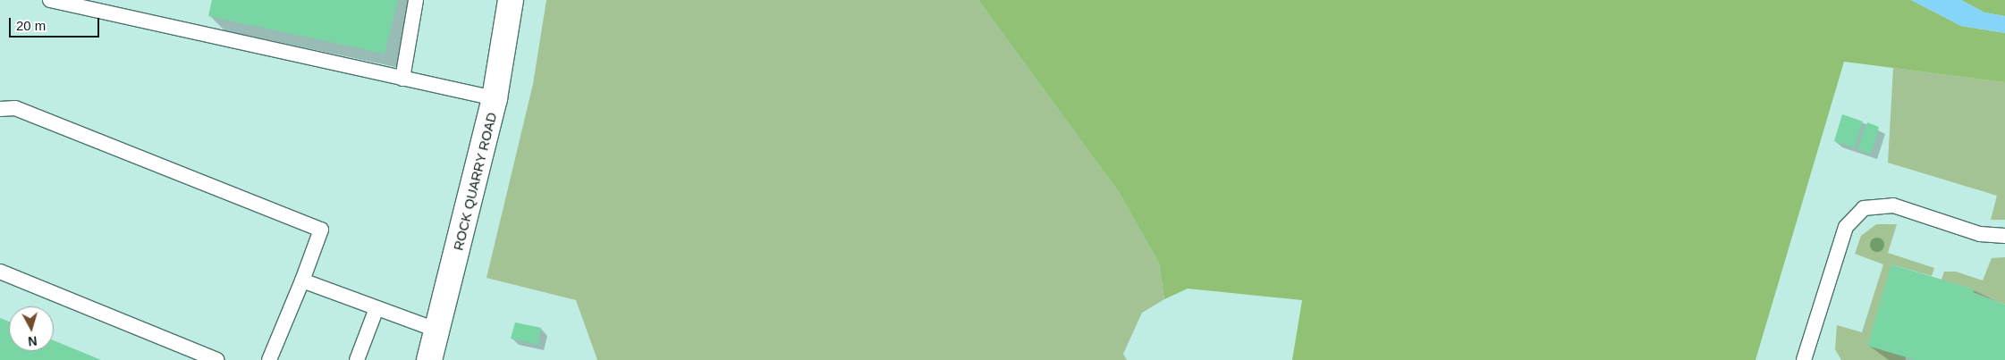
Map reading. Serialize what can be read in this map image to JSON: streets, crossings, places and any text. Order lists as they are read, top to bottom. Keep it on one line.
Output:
{"streets":{"street":["ROCK QUARRY ROAD"]},"scale_bar":"20 m","north":"bottom"}
